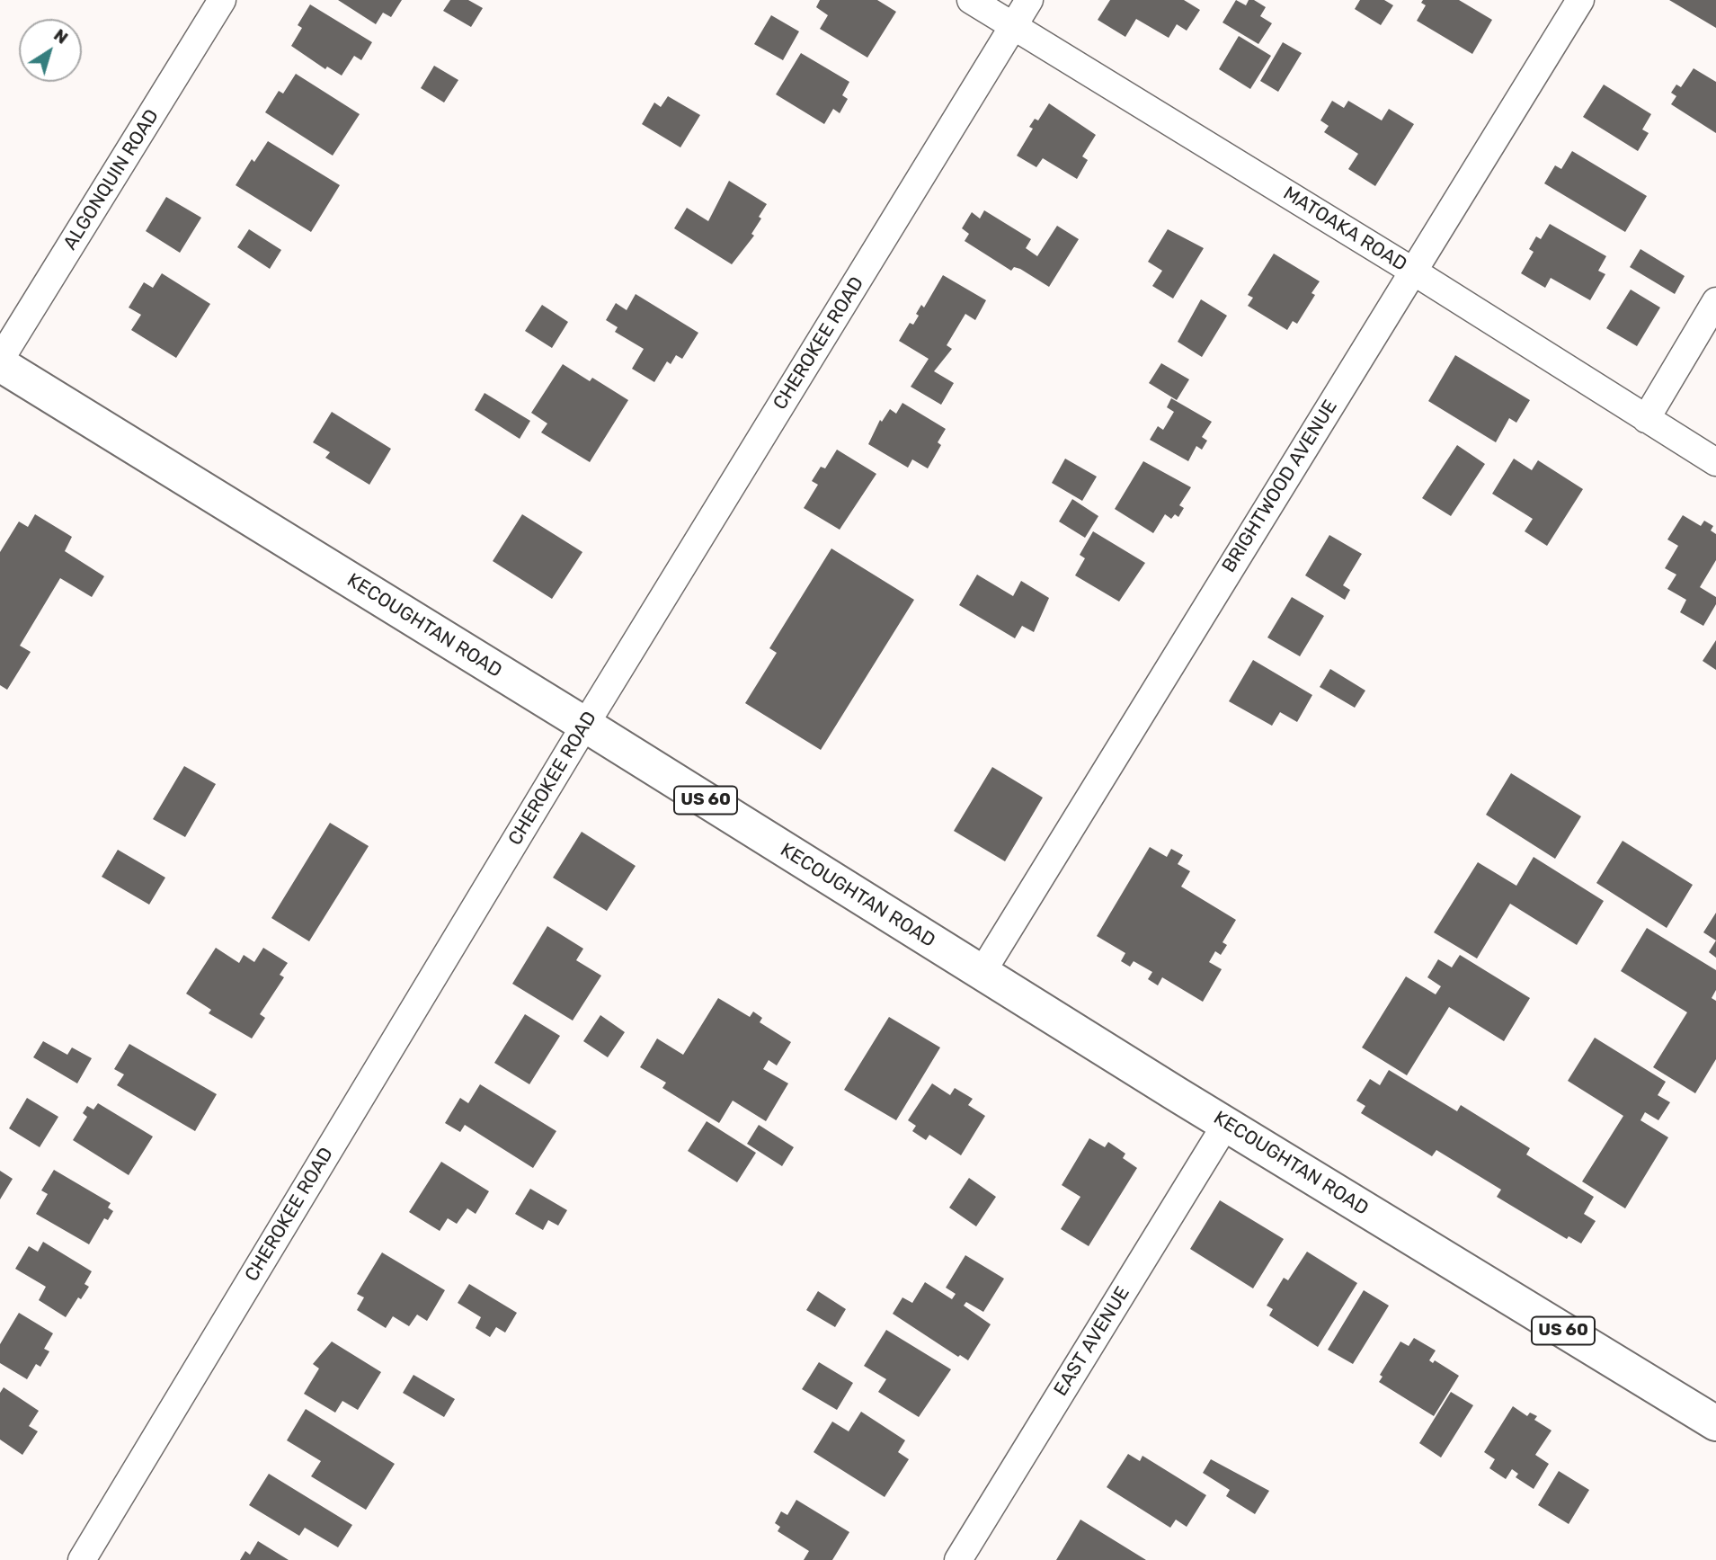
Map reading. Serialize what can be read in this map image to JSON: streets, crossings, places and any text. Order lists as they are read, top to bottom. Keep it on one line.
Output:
{"streets":{"main road":["KECOUGHTAN ROAD","US 60"],"street":["ALGONQUIN ROAD","MATOAKA ROAD","CHEROKEE ROAD","BRIGHTWOOD AVENUE","EAST AVENUE"]},"crossings":[["ALGONQUIN ROAD","KECOUGHTAN ROAD"],["MATOAKA ROAD","CHEROKEE ROAD"],["MATOAKA ROAD","BRIGHTWOOD AVENUE"],["CHEROKEE ROAD","KECOUGHTAN ROAD"],["BRIGHTWOOD AVENUE","KECOUGHTAN ROAD"],["KECOUGHTAN ROAD","EAST AVENUE"]],"north":"top right"}
